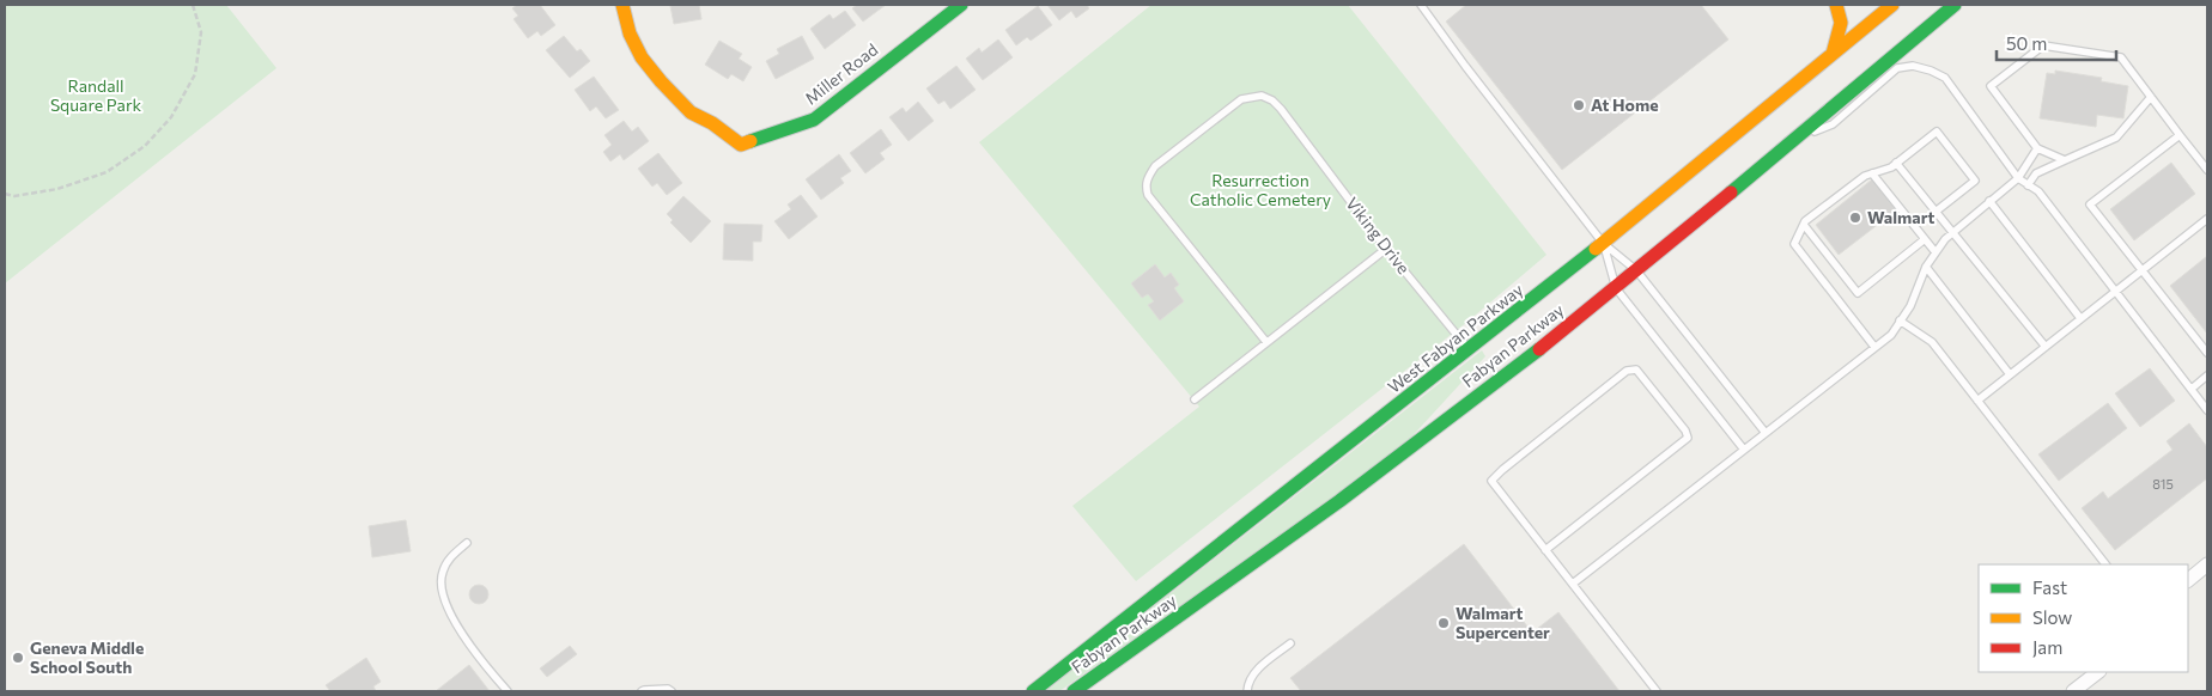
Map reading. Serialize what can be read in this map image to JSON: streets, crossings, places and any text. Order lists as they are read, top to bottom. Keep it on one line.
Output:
{"streets":{"main road":["Miller Road","West Fabyan Parkway","Fabyan Parkway"],"lane":["Viking Drive"]},"crossings":[["Viking Drive","West Fabyan Parkway"]],"parks":["Randall Square Park","Resurrection Catholic Cemetery"],"places":["At Home","Walmart","Walmart Supercenter","Geneva Middle School South"],"house_numbers":["815"],"legend":["Fast","Slow","Jam"],"scale_bar":"50 m"}
